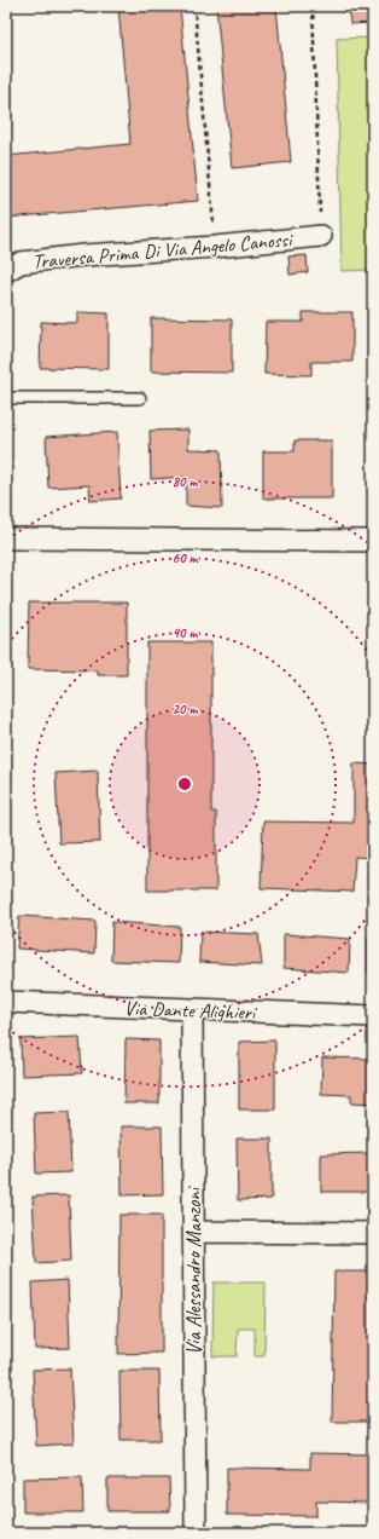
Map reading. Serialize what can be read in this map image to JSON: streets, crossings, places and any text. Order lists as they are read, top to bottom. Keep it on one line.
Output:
{"streets":{"street":["Traversa Prima Di Via Angelo Canossi","Via Dante Alighieri","Via Alessandro Manzoni"]},"crossings":[["Via Dante Alighieri","Via Alessandro Manzoni"]],"rings":["80 m","60 m","40 m","20 m"]}
